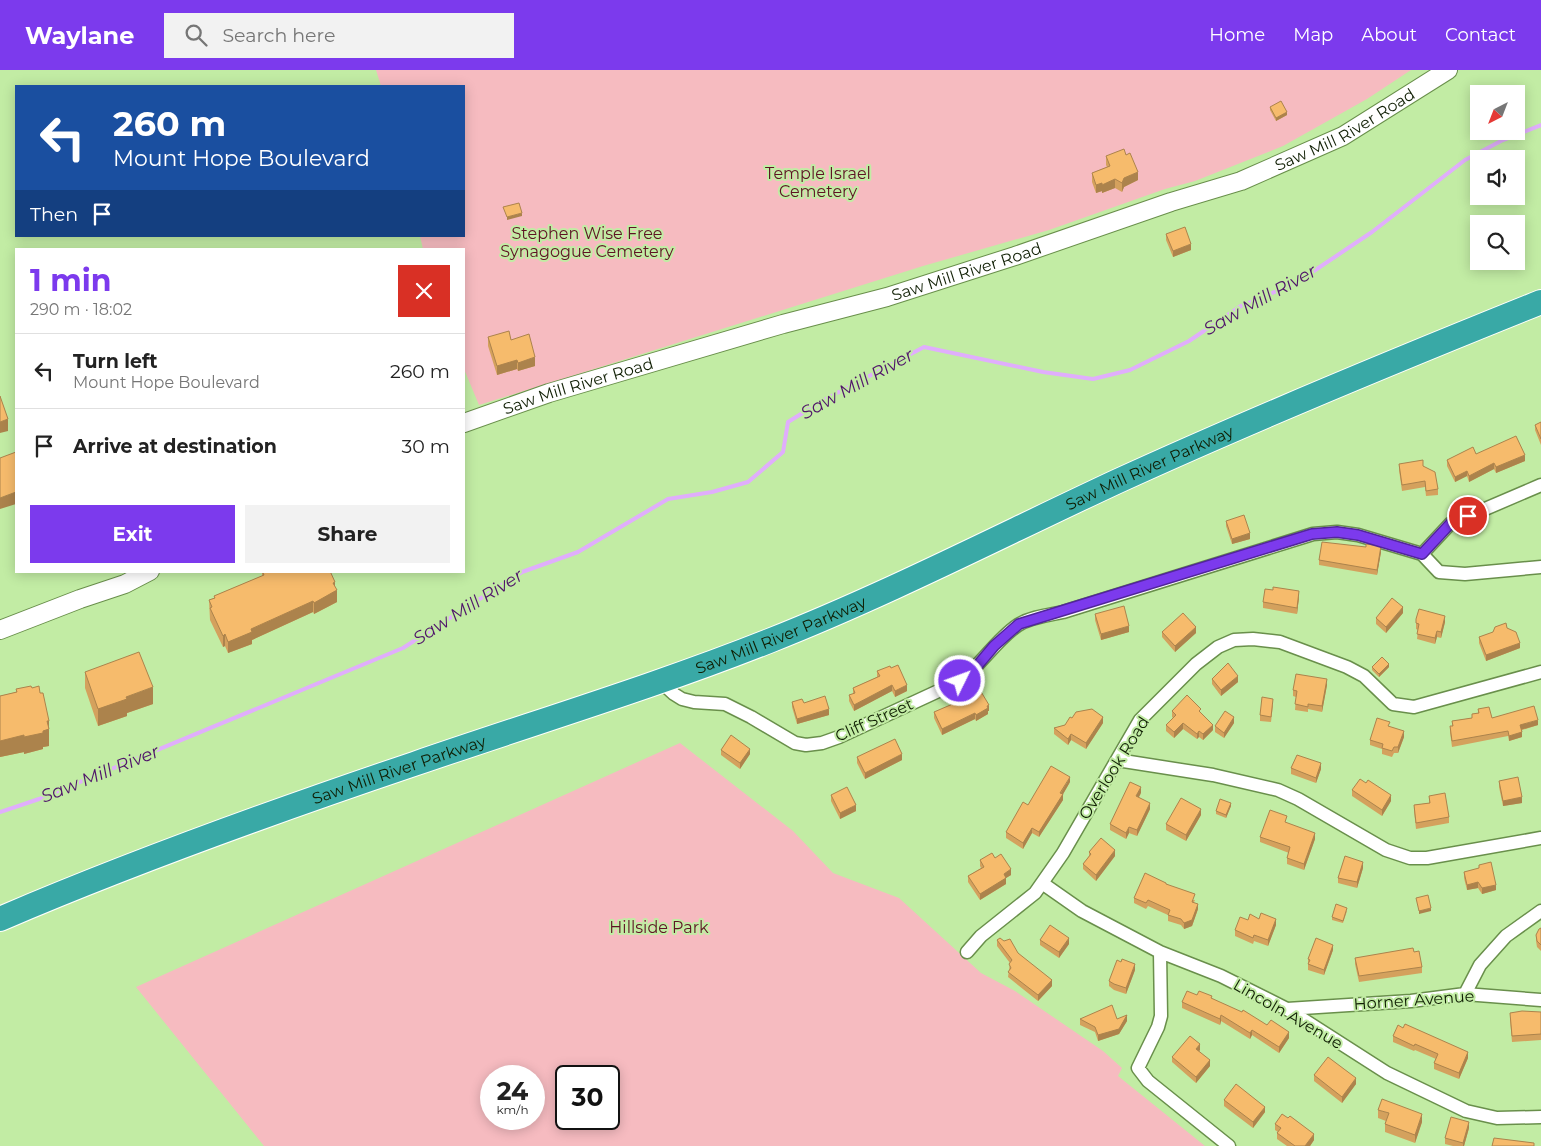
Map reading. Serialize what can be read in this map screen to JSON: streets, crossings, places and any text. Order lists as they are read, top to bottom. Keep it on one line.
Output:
{"streets":{"highway":["Saw Mill River Parkway"],"main road":["Saw Mill River Road"],"street":["Cliff Street","Overlook Road","Horner Avenue","Lincoln Avenue"]},"crossings":[["Saw Mill River Parkway","Cliff Street"],["Overlook Road","Lincoln Avenue"],["Horner Avenue","Lincoln Avenue"]],"water":["Saw Mill River"],"parks":["Temple Israel Cemetery","Stephen Wise Free Synagogue Cemetery","Hillside Park"],"north":"bottom left","page":{"header":"Waylane","search":"Search here","nav":["Home","Map","About","Contact"],"turn":["260 m","Mount Hope Boulevard"],"then":"Then","heading":["1 min","290 m · 18:02"],"list":[{"name":"Turn left","note":"Mount Hope Boulevard","value":"260 m"},{"name":"Arrive at destination","value":"30 m"}],"buttons":["Exit","Share"],"speed":"24 km/h","limit":"30"}}
